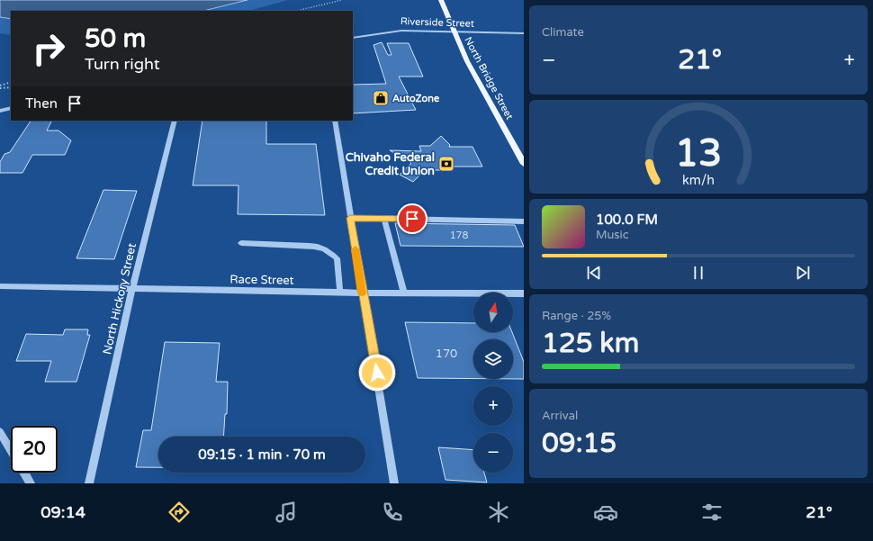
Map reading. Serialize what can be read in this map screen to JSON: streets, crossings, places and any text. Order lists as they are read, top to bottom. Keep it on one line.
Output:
{"streets":{"main road":["North Bridge Street"],"street":["Riverside Street","Race Street","North Hickory Street"]},"crossings":[["Riverside Street","North Bridge Street"],["Race Street","North Hickory Street"]],"places":{"shop":["AutoZone"],"bank":["Chivaho Federal Credit Union"]},"house_numbers":["178","170"],"north":"top","page":{"tile":["Climate",["Range · 25%","125 km"],["Arrival","09:15"]],"turn":["50 m","Turn right"],"heat":["−","21°","+"],"then":"Then","song":["100.0 FM","Music"],"map_buttons":["+","−"],"limit":"20","trip":"09:15 · 1 min · 70 m","tabs":["09:14","21°"],"gauge":["13","km/h"]}}
